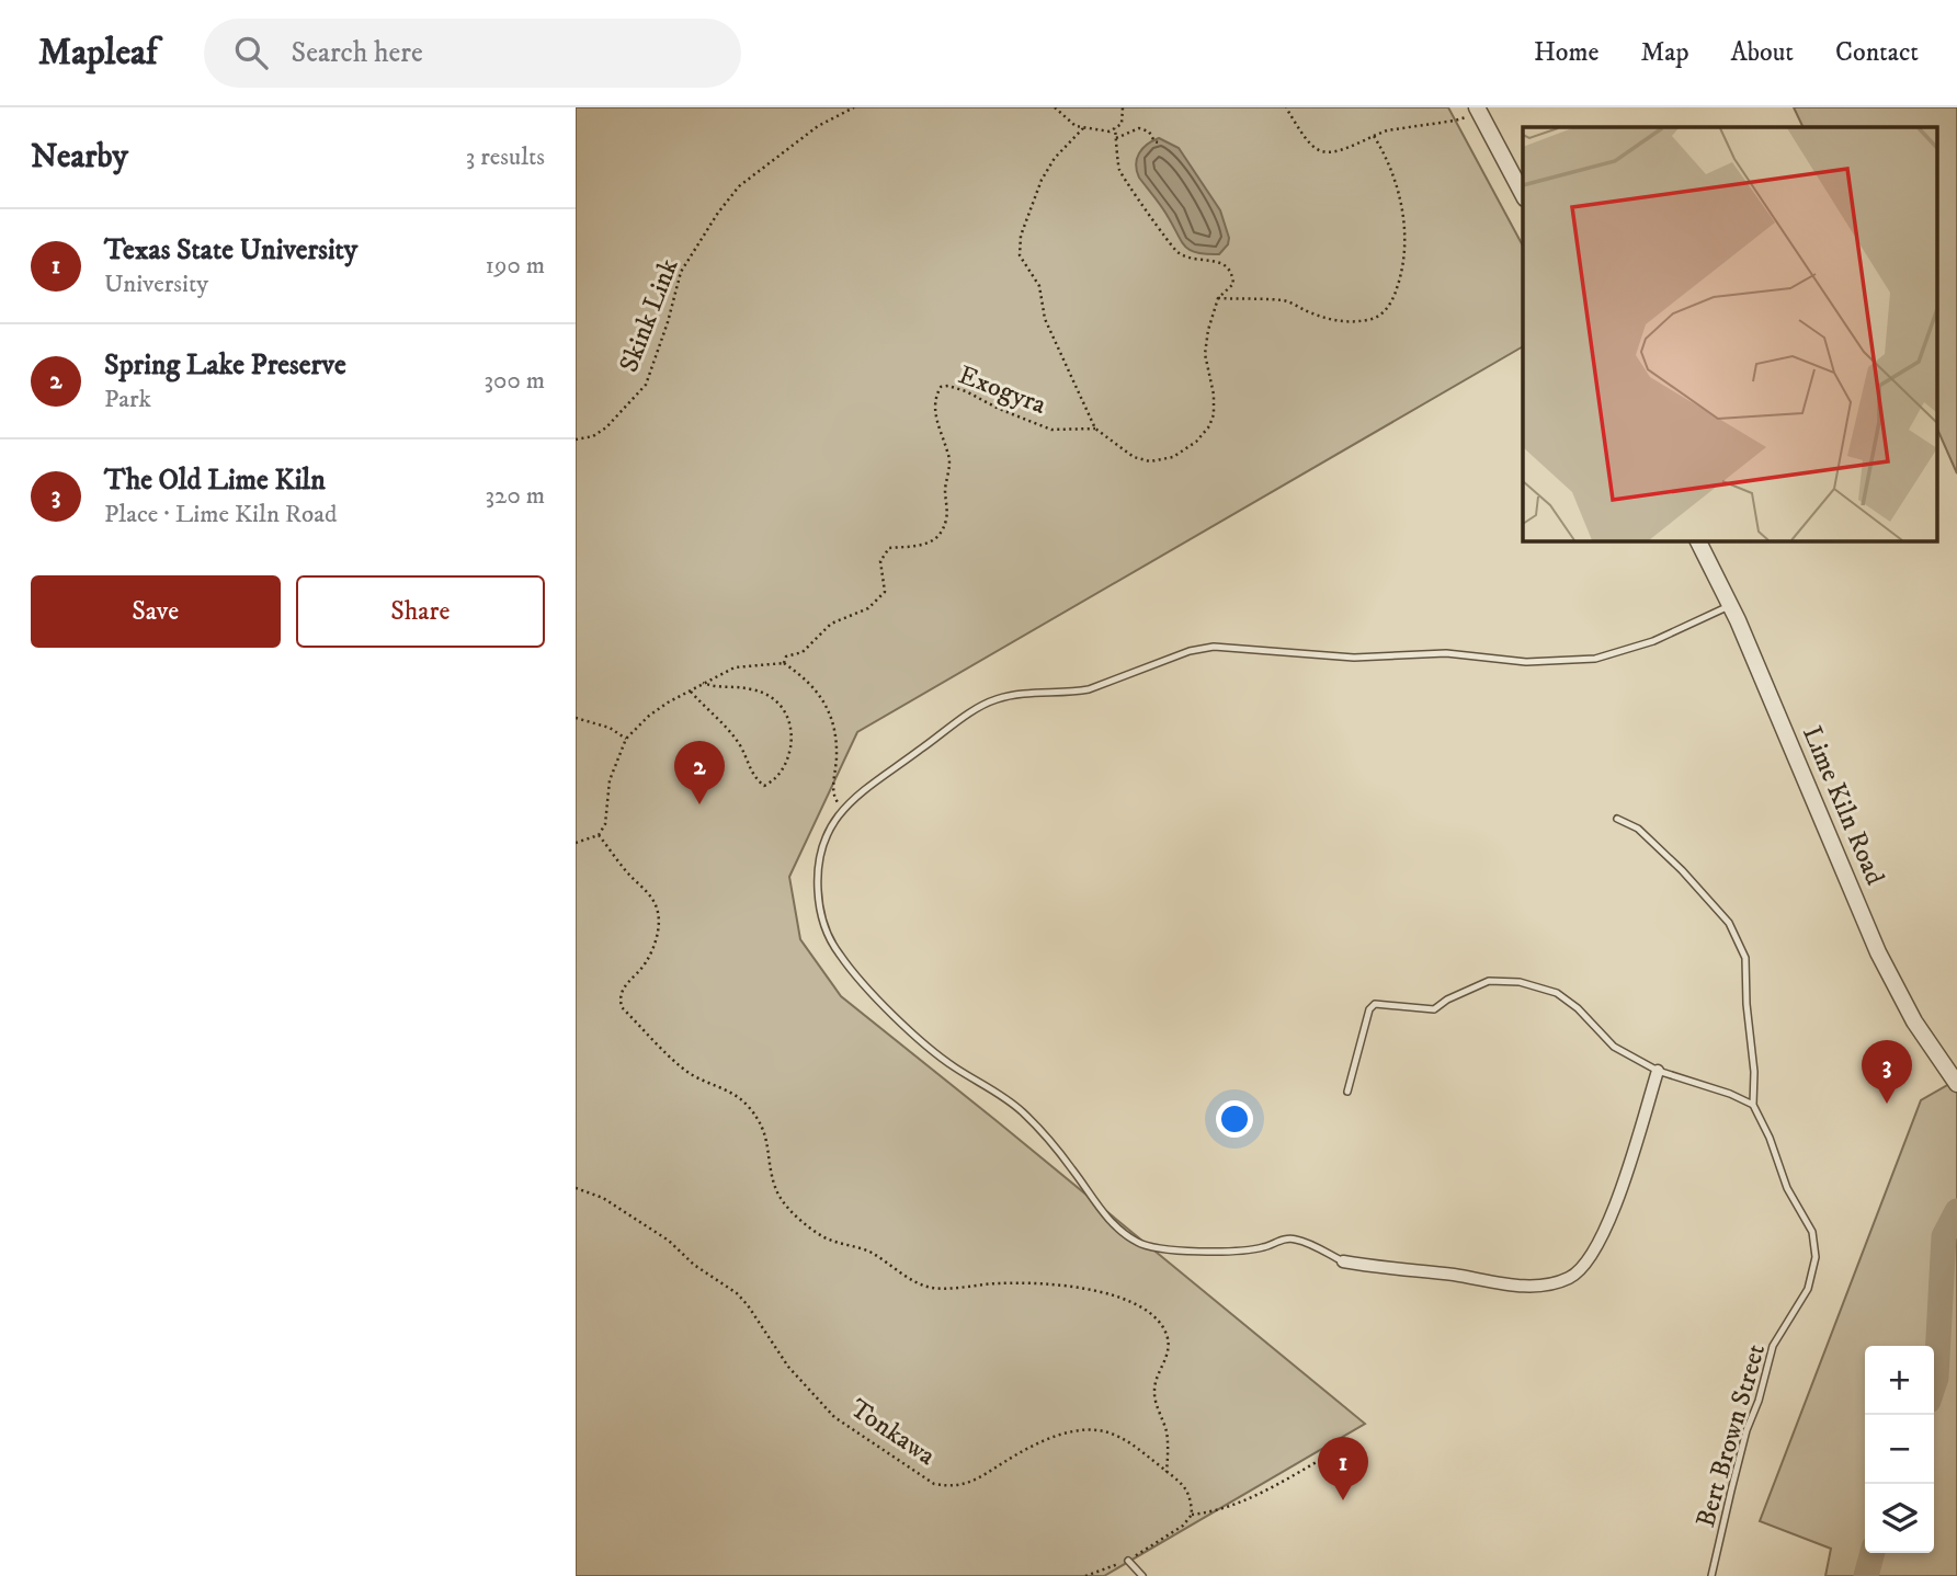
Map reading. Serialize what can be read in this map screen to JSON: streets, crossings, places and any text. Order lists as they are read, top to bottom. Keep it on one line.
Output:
{"streets":{"street":["Lime Kiln Road"],"lane":["Bert Brown Street"],"path":["Skink Link","Exogyra","Tonkawa"]},"page":{"header":"Mapleaf","search":"Search here","nav":["Home","Map","About","Contact"],"heading":["Nearby","3 results"],"list":[{"mark":"1","name":"Texas State University","note":"University","value":"190 m"},{"mark":"2","name":"Spring Lake Preserve","note":"Park","value":"300 m"},{"mark":"3","name":"The Old Lime Kiln","note":"Place · Lime Kiln Road","value":"320 m"}],"buttons":["Save","Share"],"pins":["2","3","1"],"map_buttons":["+","−"]}}
